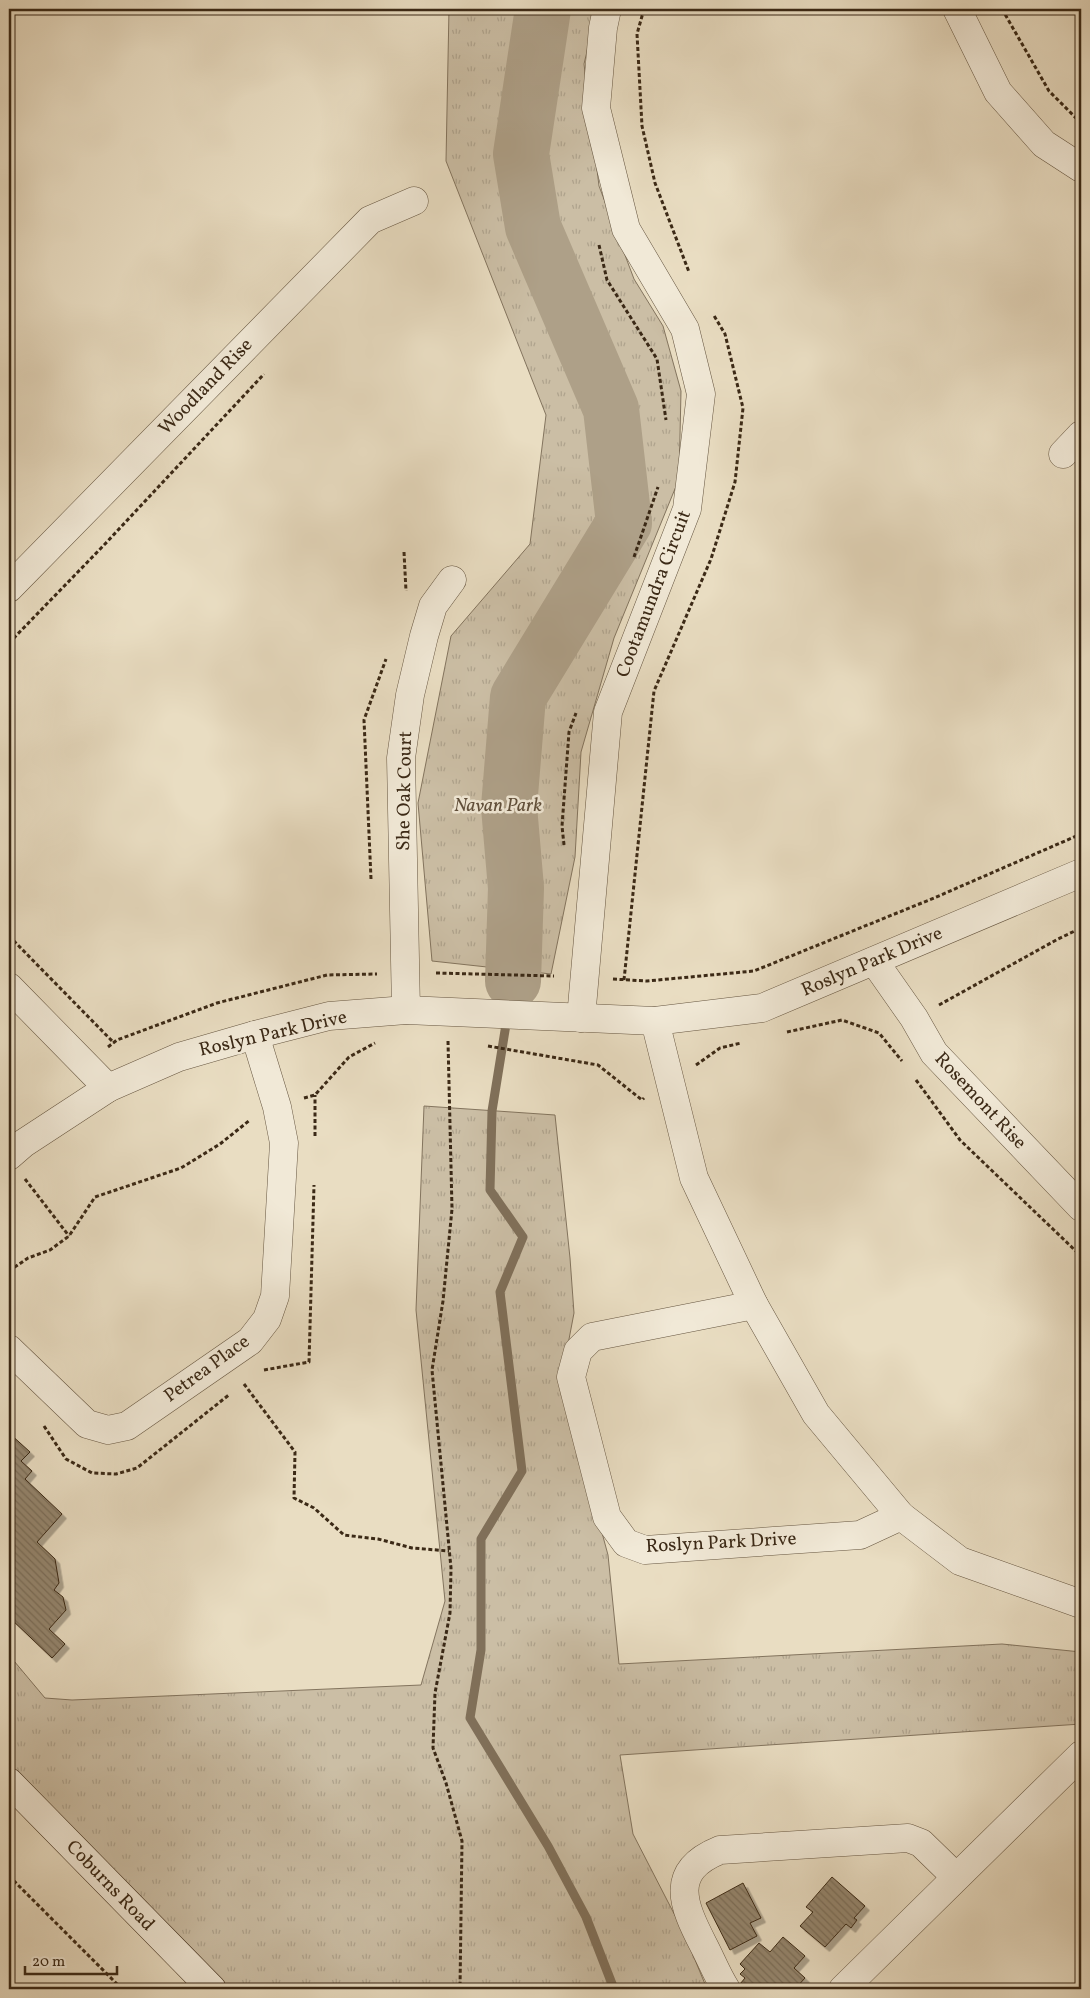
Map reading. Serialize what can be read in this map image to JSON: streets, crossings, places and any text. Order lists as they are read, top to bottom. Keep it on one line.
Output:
{"streets":{"street":["Woodland Rise","Cootamundra Circuit","She Oak Court","Roslyn Park Drive","Rosemont Rise","Petrea Place","Coburns Road"]},"crossings":[["Cootamundra Circuit","Roslyn Park Drive"],["She Oak Court","Roslyn Park Drive"],["Roslyn Park Drive","Rosemont Rise"],["Roslyn Park Drive","Petrea Place"]],"parks":["Navan Park"],"scale_bar":"20 m"}
